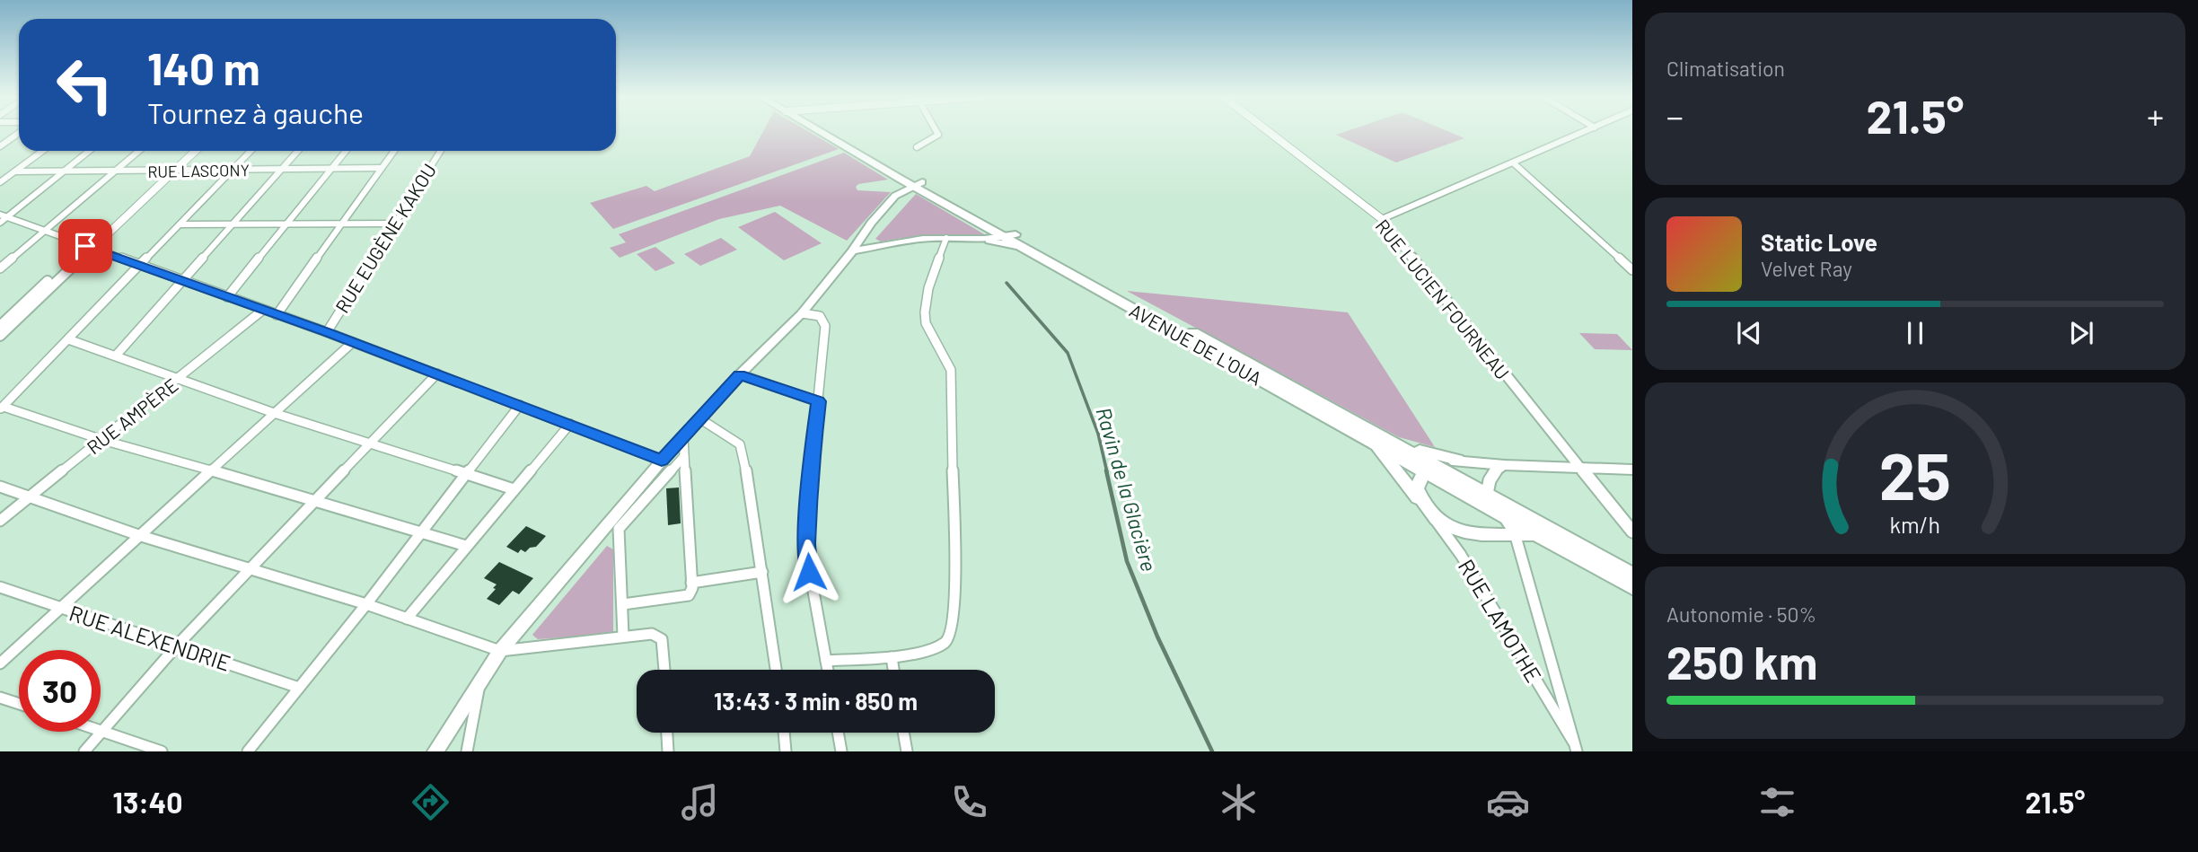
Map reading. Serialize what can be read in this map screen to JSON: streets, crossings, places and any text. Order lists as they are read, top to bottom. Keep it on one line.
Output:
{"streets":{"main road":["AVENUE DE L'OUA"],"street":["RUE LASCONY","RUE EUGÈNE KAKOU","RUE LUCIEN FOURNEAU","RUE AMPÈRE","RUE LAMOTHE","RUE ALEXENDRIE"]},"crossings":[["AVENUE DE L'OUA","RUE LAMOTHE"]],"water":["Ravin de la Glacière"],"page":{"tile":["Climatisation",["Autonomie · 50%","250 km"]],"turn":["140 m","Tournez à gauche"],"heat":["−","21.5°","+"],"song":["Static Love","Velvet Ray"],"limit":"30","trip":"13:43 · 3 min · 850 m","tabs":["13:40","21.5°"],"gauge":["25","km/h"]}}
